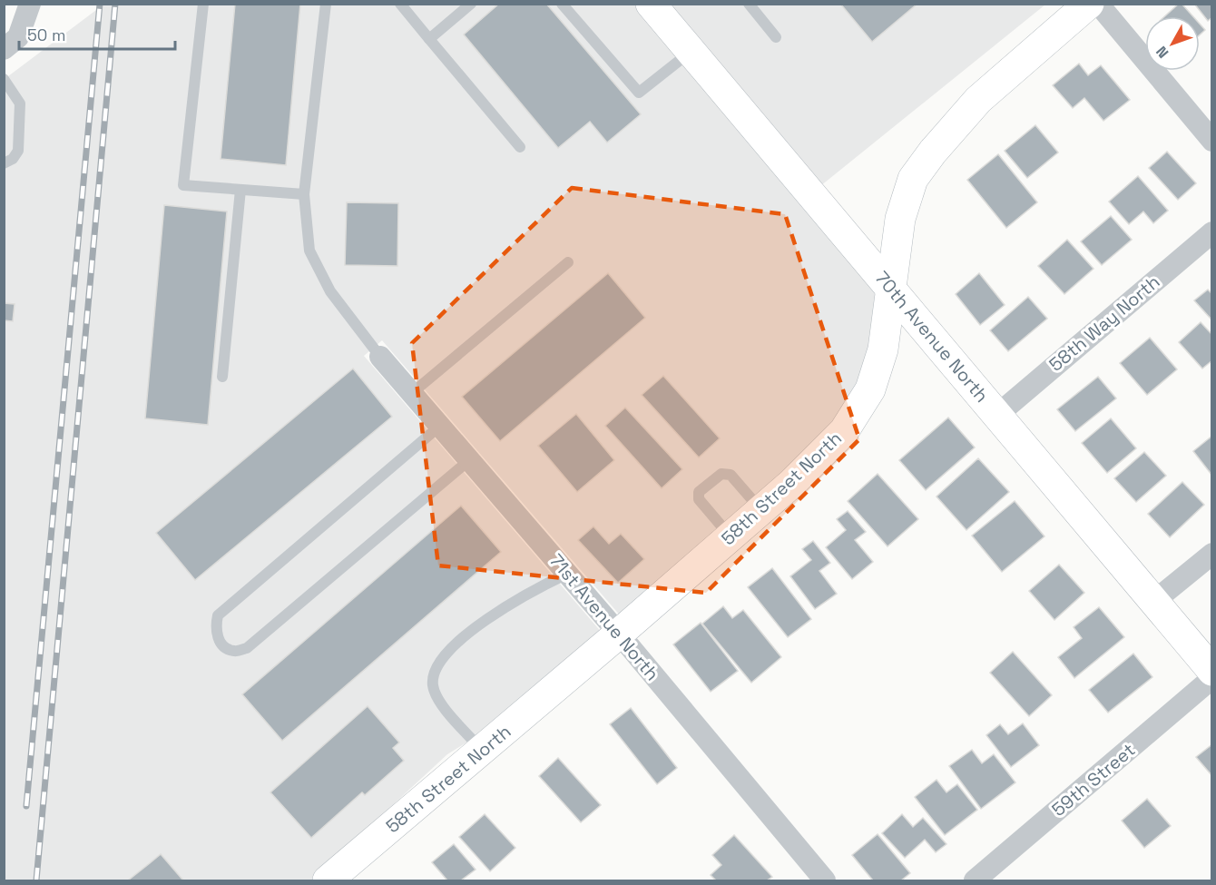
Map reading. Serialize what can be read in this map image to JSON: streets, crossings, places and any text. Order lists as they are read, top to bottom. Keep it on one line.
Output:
{"streets":{"street":["58th Way North","70th Avenue North","58th Street North","71st Avenue North","59th Street"]},"crossings":[["58th Way North","70th Avenue North"],["70th Avenue North","58th Street North"],["58th Street North","71st Avenue North"]],"scale_bar":"50 m","north":"bottom left"}
